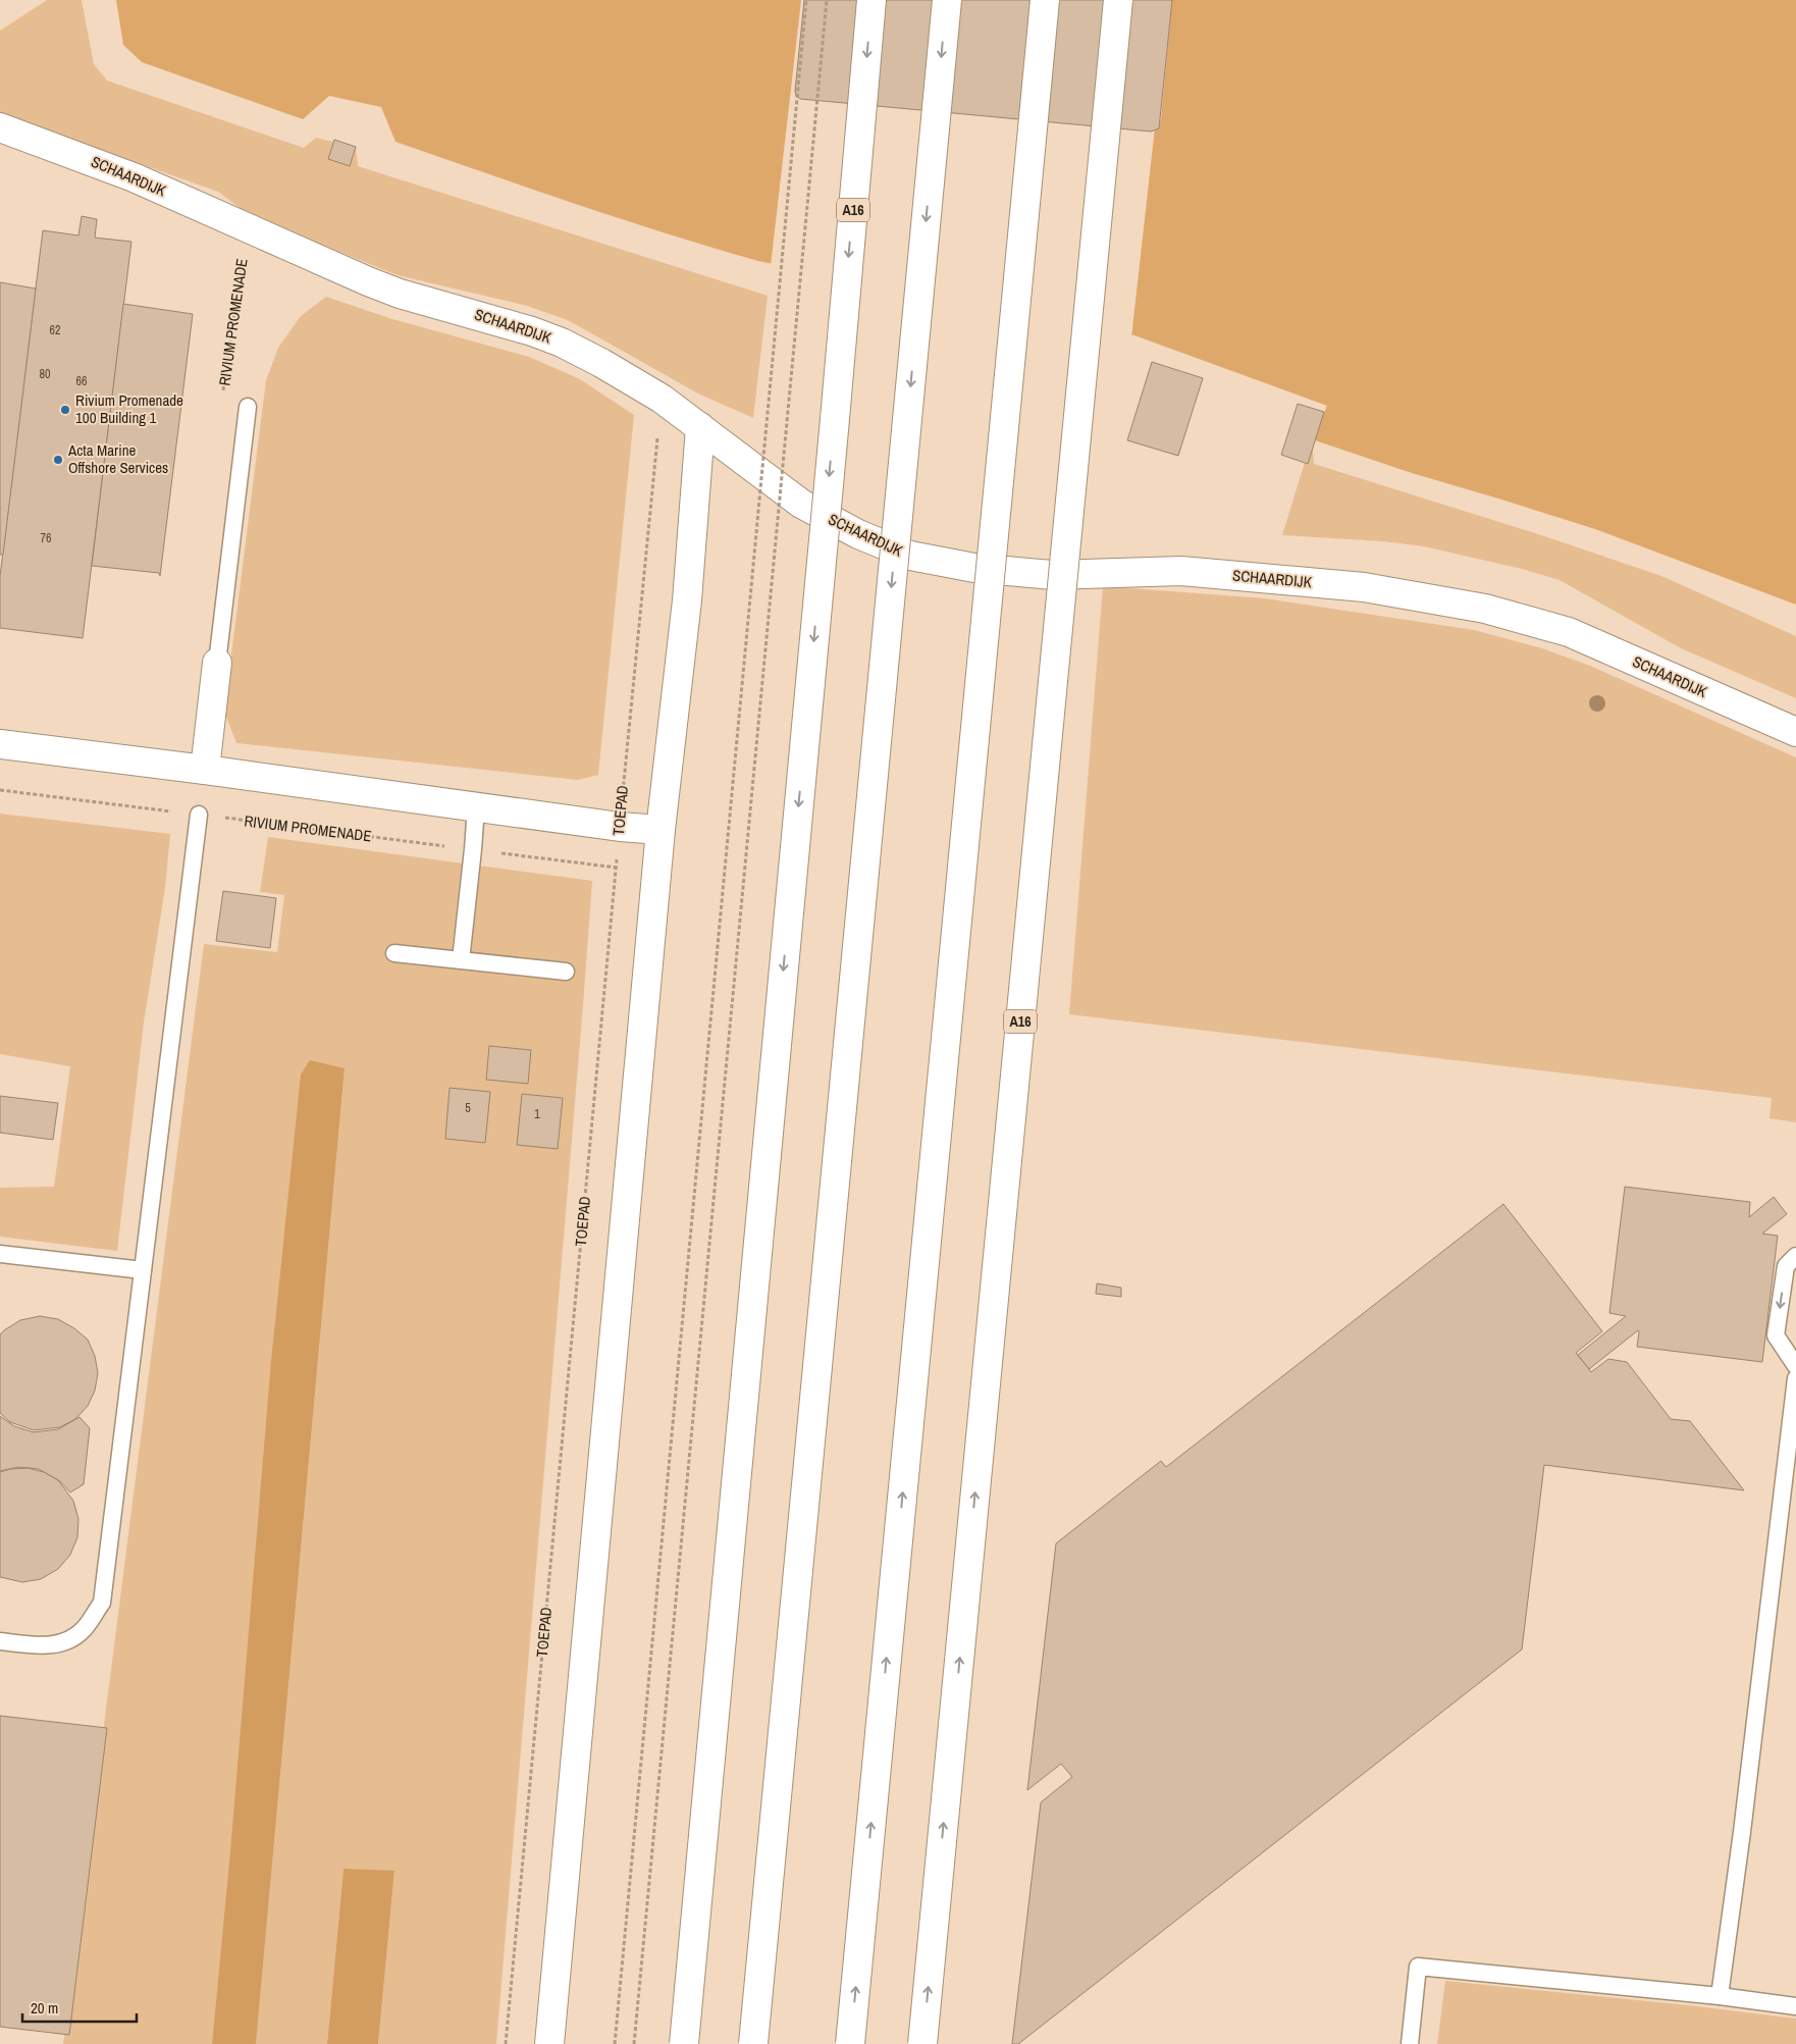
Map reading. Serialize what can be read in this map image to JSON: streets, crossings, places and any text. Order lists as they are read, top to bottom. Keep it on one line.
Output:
{"streets":{"main road":["SCHAARDIJK","A16"],"path":["RIVIUM PROMENADE","TOEPAD"]},"crossings":[["SCHAARDIJK","RIVIUM PROMENADE"],["SCHAARDIJK","TOEPAD"],["RIVIUM PROMENADE","TOEPAD"]],"places":["Rivium Promenade 100 Building 1","Acta Marine Offshore Services"],"house_numbers":["62","80","66","76","5","1"],"scale_bar":"20 m"}
